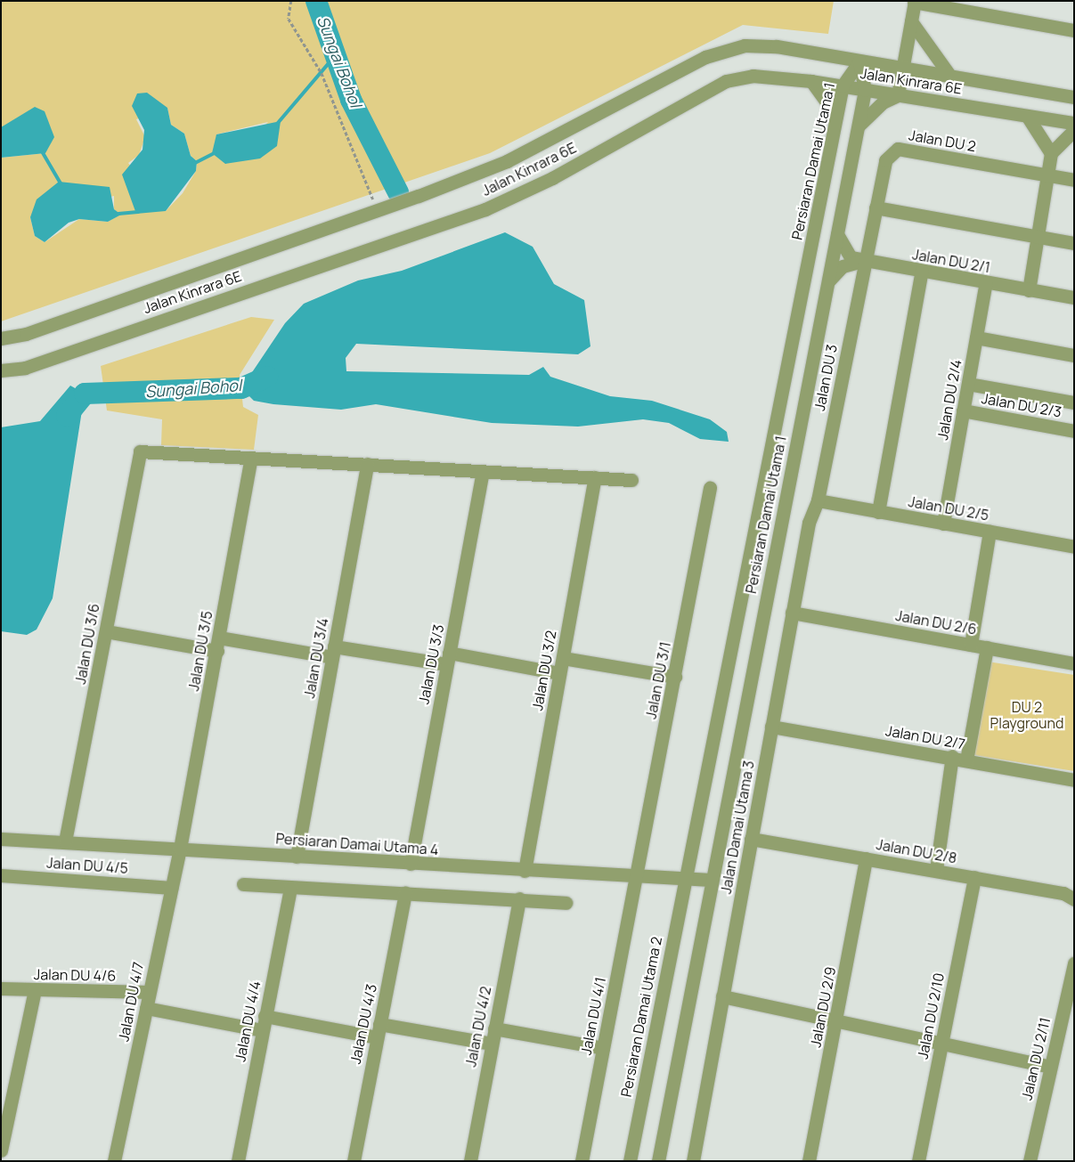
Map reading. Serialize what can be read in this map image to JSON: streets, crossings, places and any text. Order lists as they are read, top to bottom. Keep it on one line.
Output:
{"streets":{"street":["Jalan Kinrara 6E","Jalan DU 2","Persiaran Damai Utama 1","Jalan DU 2/1","Jalan DU 3","Jalan DU 2/4","Jalan DU 2/3","Jalan DU 2/5","Jalan DU 2/6","Jalan DU 3/6","Jalan DU 3/5","Jalan DU 3/4","Jalan DU 3/3","Jalan DU 3/2","Jalan DU 3/1","Jalan DU 2/7","Jalan Damai Utama 3","Persiaran Damai Utama 4","Jalan DU 2/8","Jalan DU 4/5","Jalan DU 4/6","Jalan DU 4/7","Jalan DU 2/9","Jalan DU 4/1","Jalan DU 2/10","Persiaran Damai Utama 2","Jalan DU 4/4","Jalan DU 4/3","Jalan DU 4/2","Jalan DU 2/11"]},"crossings":[["Jalan Kinrara 6E","Persiaran Damai Utama 1"],["Jalan DU 2","Jalan DU 2/1"],["Jalan DU 2","Jalan DU 3"],["Persiaran Damai Utama 1","Jalan DU 2/1"],["Persiaran Damai Utama 1","Persiaran Damai Utama 4"],["Persiaran Damai Utama 1","Persiaran Damai Utama 2"],["Jalan DU 2/1","Jalan DU 3"],["Jalan DU 2/1","Jalan DU 2/4"],["Jalan DU 3","Jalan DU 2/5"],["Jalan DU 3","Jalan Damai Utama 3"],["Jalan DU 2/4","Jalan DU 2/3"],["Jalan DU 2/4","Jalan DU 2/5"],["Jalan DU 2/5","Jalan Damai Utama 3"],["Jalan DU 2/6","Jalan Damai Utama 3"],["Jalan DU 3/6","Jalan DU 3/5"],["Jalan DU 3/6","Persiaran Damai Utama 4"],["Jalan DU 3/5","Persiaran Damai Utama 4"],["Jalan DU 3/5","Jalan DU 4/7"],["Jalan DU 3/4","Persiaran Damai Utama 4"],["Jalan DU 3/3","Persiaran Damai Utama 4"],["Jalan DU 3/2","Persiaran Damai Utama 4"],["Jalan DU 3/1","Persiaran Damai Utama 4"],["Jalan DU 3/1","Jalan DU 4/1"],["Jalan DU 2/7","Jalan Damai Utama 3"],["Jalan Damai Utama 3","Jalan DU 2/8"],["Persiaran Damai Utama 4","Jalan DU 4/7"],["Persiaran Damai Utama 4","Jalan DU 4/1"],["Persiaran Damai Utama 4","Persiaran Damai Utama 2"],["Jalan DU 2/8","Jalan DU 2/9"],["Jalan DU 2/8","Jalan DU 2/10"],["Jalan DU 4/5","Jalan DU 4/7"],["Jalan DU 4/6","Jalan DU 4/7"]],"water":["Sungai Bohol"],"parks":["DU 2 Playground"]}
